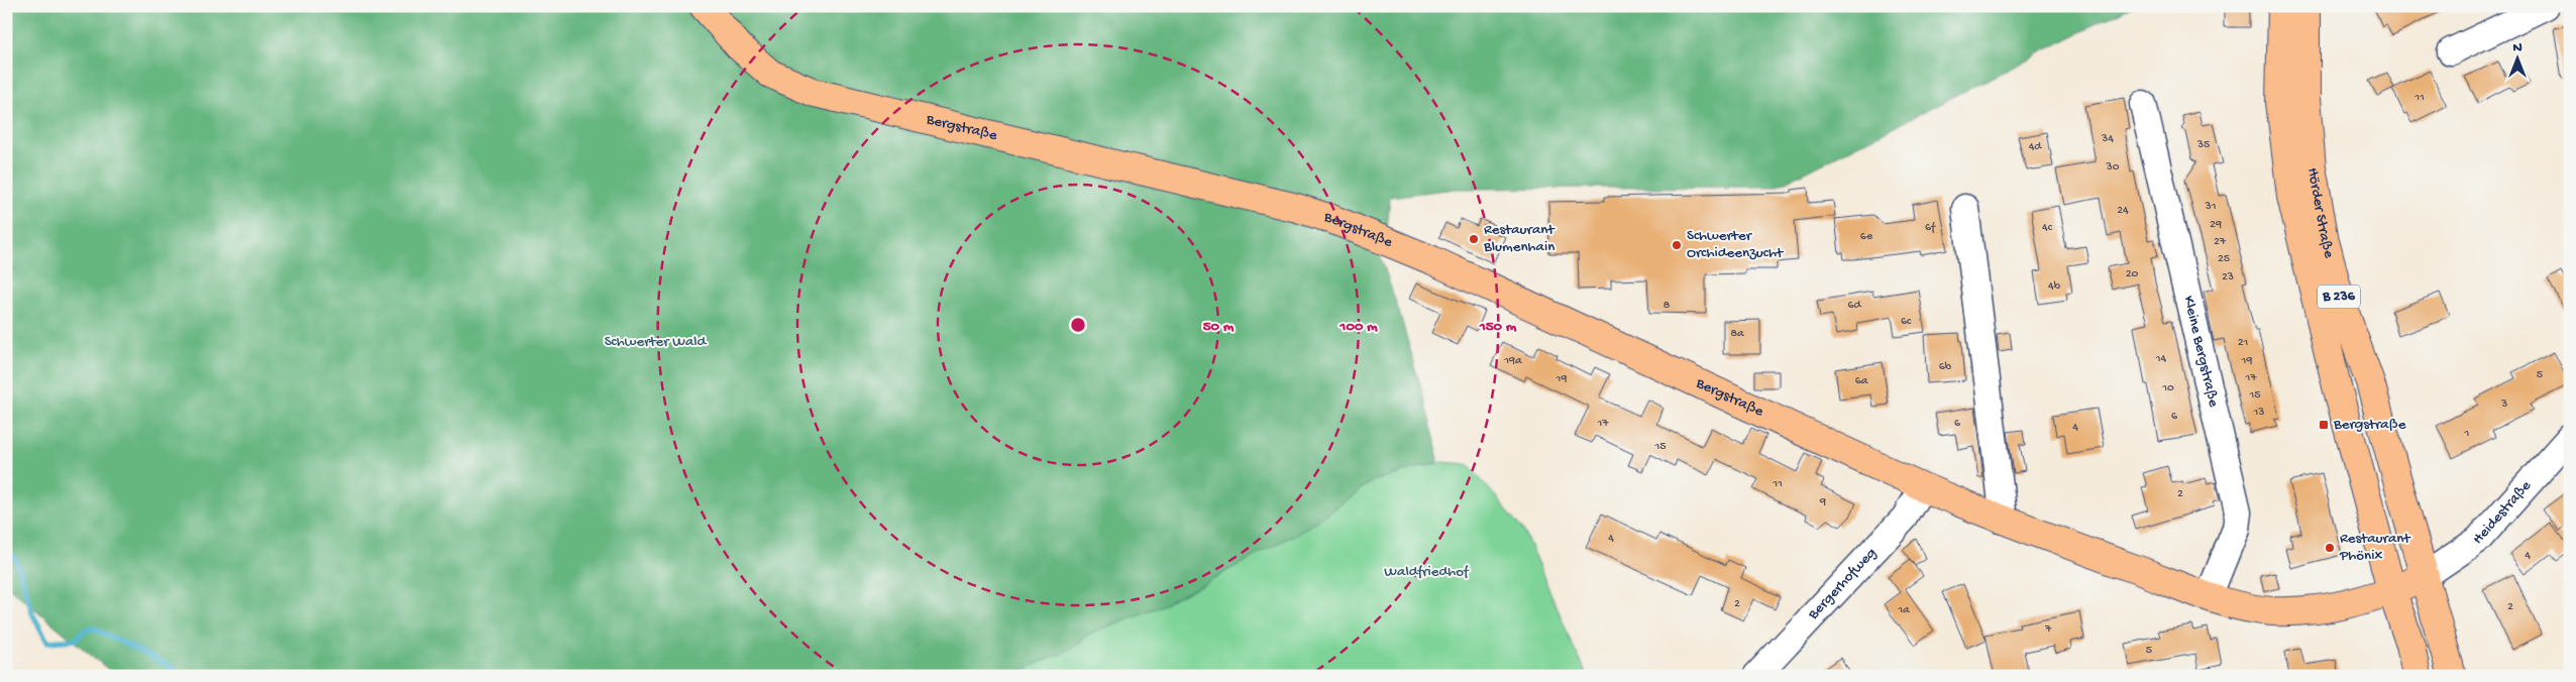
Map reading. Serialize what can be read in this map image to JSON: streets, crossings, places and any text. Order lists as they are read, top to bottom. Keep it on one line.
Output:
{"streets":{"main road":["Bergstraße","Hörder Straße","B 236"],"street":["Kleine Bergstraße","Heidestraße","Bergerhofweg"]},"crossings":[["Bergstraße","Hörder Straße"],["Bergstraße","Kleine Bergstraße"],["Bergstraße","Heidestraße"],["Bergstraße","Bergerhofweg"],["Hörder Straße","Heidestraße"]],"parks":["Schwerter Wald","Waldfriedhof"],"places":{"other":["Restaurant Blumenhain","Schwerter Orchideenzucht","Restaurant Phönix"],"transit":["Bergstraße"]},"house_numbers":["11","34","35","4d","30","31","24","29","6f","4c","6e","27","25","20","23","4b","8","6d","6c","8a","21","14","19a","19","6b","5","17","19","6a","10","15","3","13","6","17","6","4","1","15","11","2","9","4","4","2","2","1a","7","5"],"north":"top","rings":["50 m","100 m","150 m"]}
